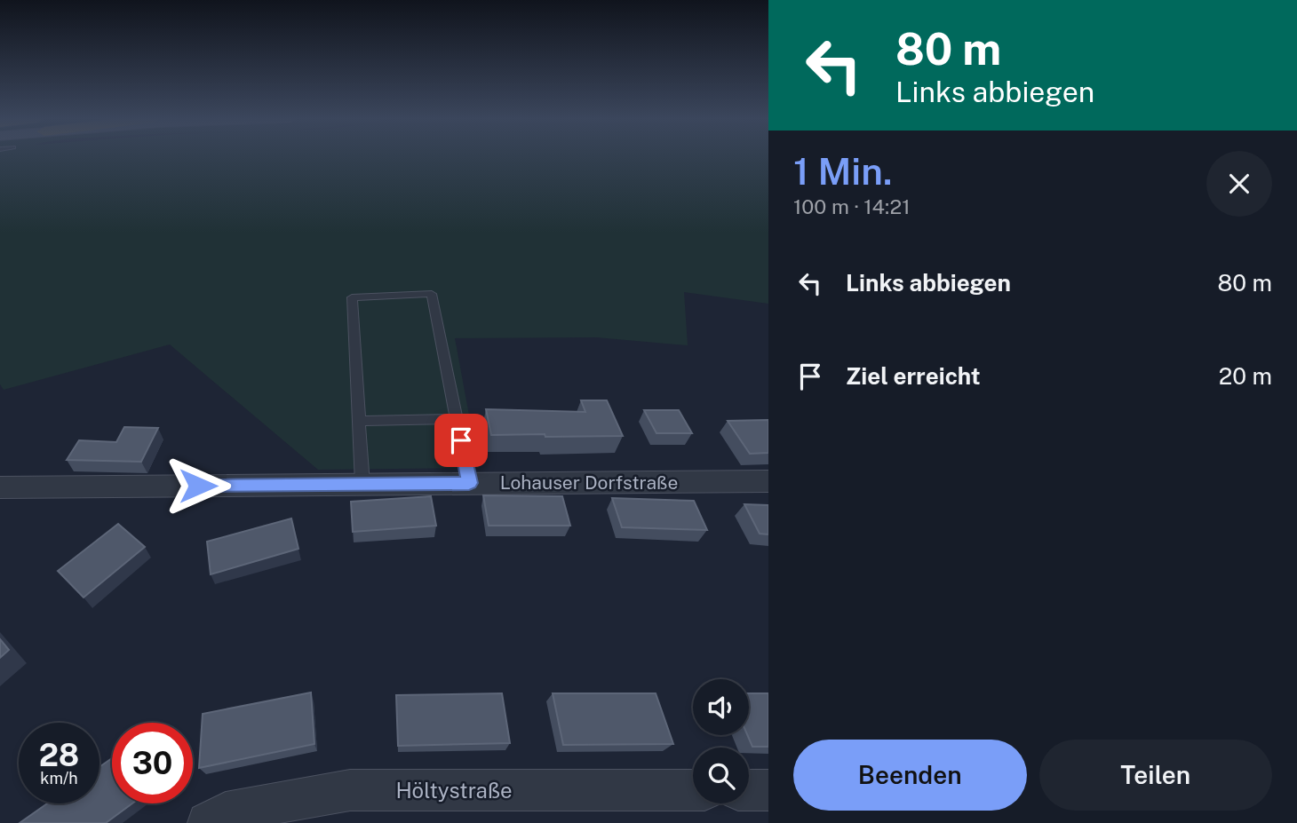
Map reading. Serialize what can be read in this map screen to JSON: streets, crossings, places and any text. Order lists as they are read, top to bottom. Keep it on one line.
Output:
{"streets":{"street":["Lohauser Dorfstraße","Höltystraße"]},"page":{"turn":["80 m","Links abbiegen"],"heading":["1 Min.","100 m · 14:21"],"list":[{"name":"Links abbiegen","value":"80 m"},{"name":"Ziel erreicht","value":"20 m"}],"speed":"28 km/h","limit":"30","buttons":["Beenden","Teilen"]}}
